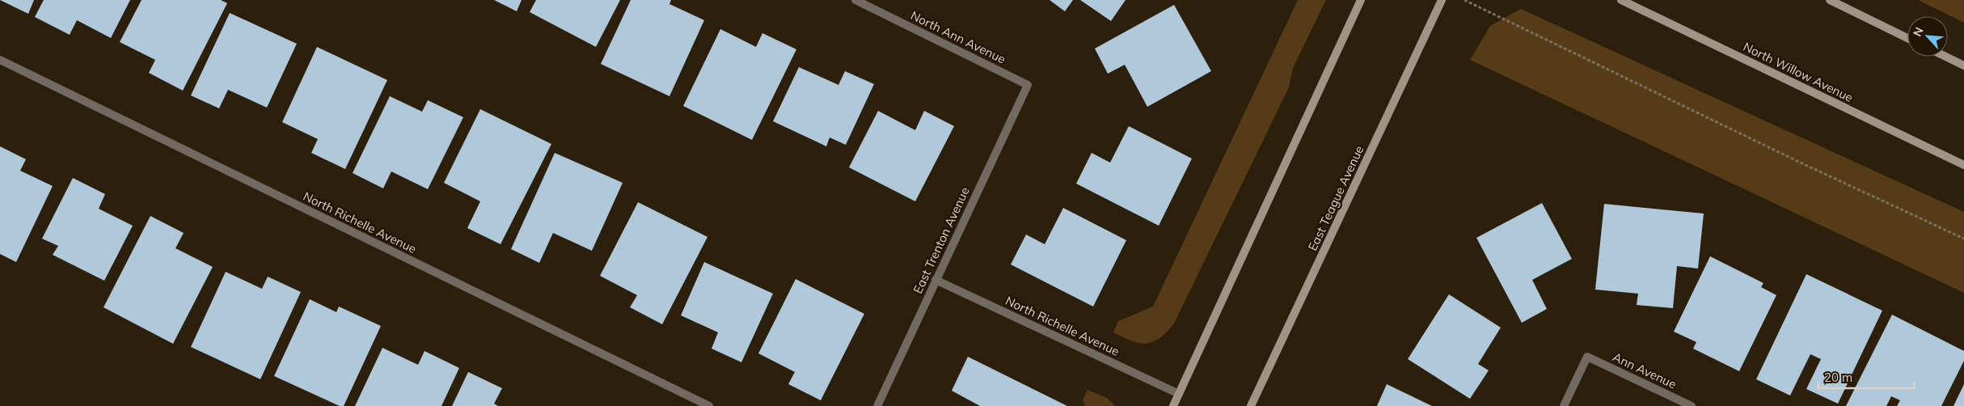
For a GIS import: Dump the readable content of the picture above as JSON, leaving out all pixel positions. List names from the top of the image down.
{
  "streets": {
    "street": [
      "North Ann Avenue",
      "North Willow Avenue",
      "East Teague Avenue",
      "North Richelle Avenue",
      "East Trenton Avenue",
      "Ann Avenue"
    ]
  },
  "crossings": [
    ["North Ann Avenue", "East Trenton Avenue"],
    ["North Richelle Avenue", "East Trenton Avenue"]
  ],
  "scale_bar": "20 m",
  "north": "top left"
}
